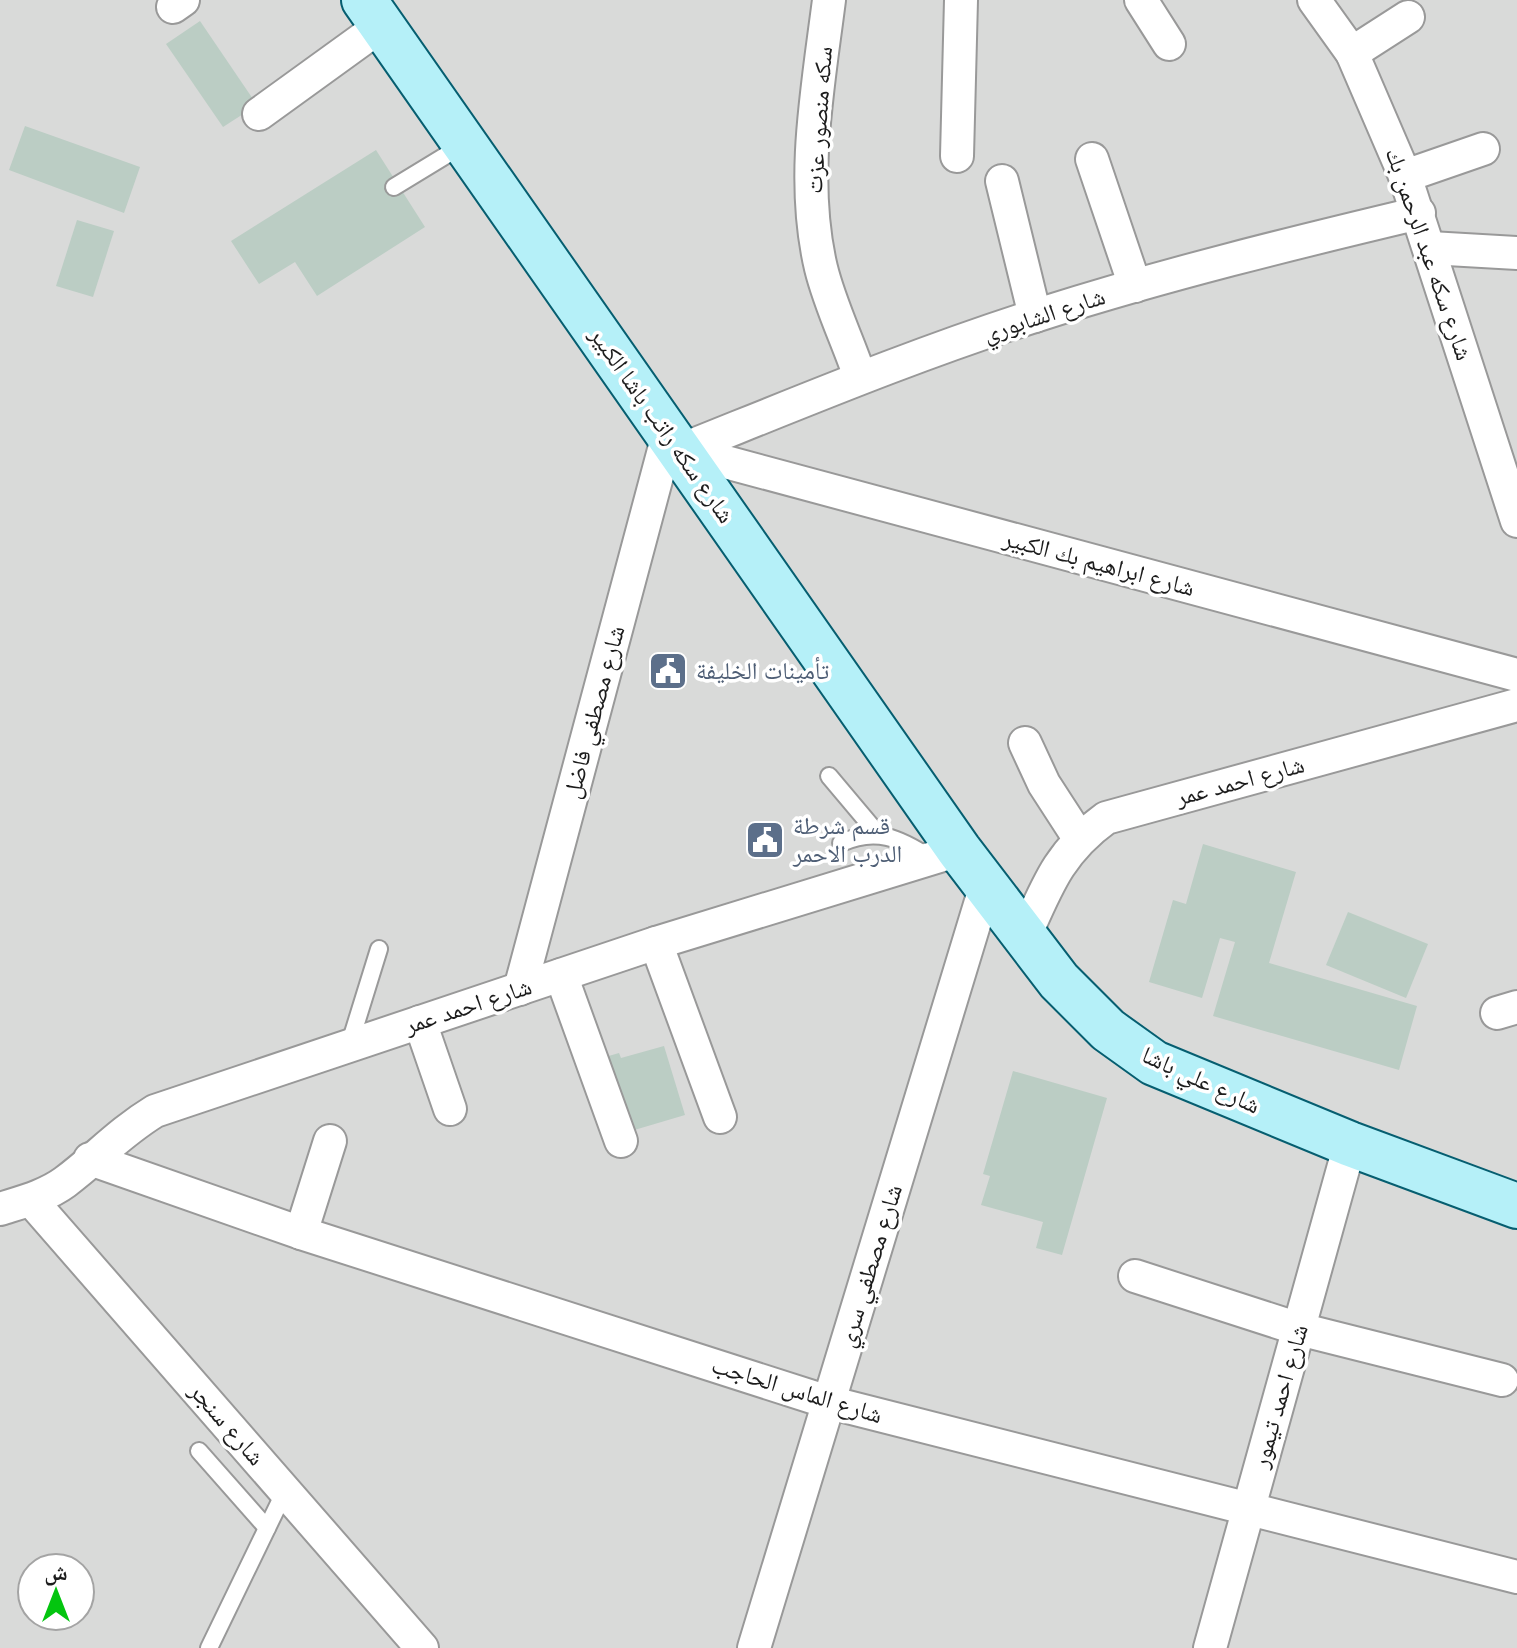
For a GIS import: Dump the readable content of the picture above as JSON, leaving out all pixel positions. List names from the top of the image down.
{
  "streets": {
    "main road": ["شارع سكه راتب باشا الكبير", "شارع علي باشا"],
    "street": [
      "سكه منصور عزت",
      "شارع سكه عبد الرحمن بك",
      "شارع الشابوري",
      "شارع ابراهيم بك الكبير",
      "شارع مصطفي فاضل",
      "شارع احمد عمر",
      "شارع مصطفي سري",
      "شارع الماس الحاجب",
      "شارع احمد تيمور",
      "شارع سنجر"
    ]
  },
  "crossings": [
    ["سكه منصور عزت", "شارع الشابوري"],
    ["شارع سكه عبد الرحمن بك", "شارع الشابوري"],
    ["شارع الشابوري", "شارع سكه راتب باشا الكبير"],
    ["شارع الشابوري", "شارع ابراهيم بك الكبير"],
    ["شارع الشابوري", "شارع مصطفي فاضل"],
    ["شارع سكه راتب باشا الكبير", "شارع ابراهيم بك الكبير"],
    ["شارع سكه راتب باشا الكبير", "شارع مصطفي فاضل"],
    ["شارع سكه راتب باشا الكبير", "شارع احمد عمر"],
    ["شارع سكه راتب باشا الكبير", "شارع علي باشا"],
    ["شارع ابراهيم بك الكبير", "شارع مصطفي فاضل"],
    ["شارع مصطفي فاضل", "شارع احمد عمر"],
    ["شارع احمد عمر", "شارع علي باشا"],
    ["شارع احمد عمر", "شارع الماس الحاجب"],
    ["شارع احمد عمر", "شارع سنجر"],
    ["شارع علي باشا", "شارع مصطفي سري"],
    ["شارع علي باشا", "شارع احمد تيمور"],
    ["شارع مصطفي سري", "شارع الماس الحاجب"],
    ["شارع الماس الحاجب", "شارع احمد تيمور"]
  ],
  "places": {
    "public building": ["تأمينات الخليفة", "قسم شرطة الدرب الاحمر"]
  },
  "north": "top"
}
